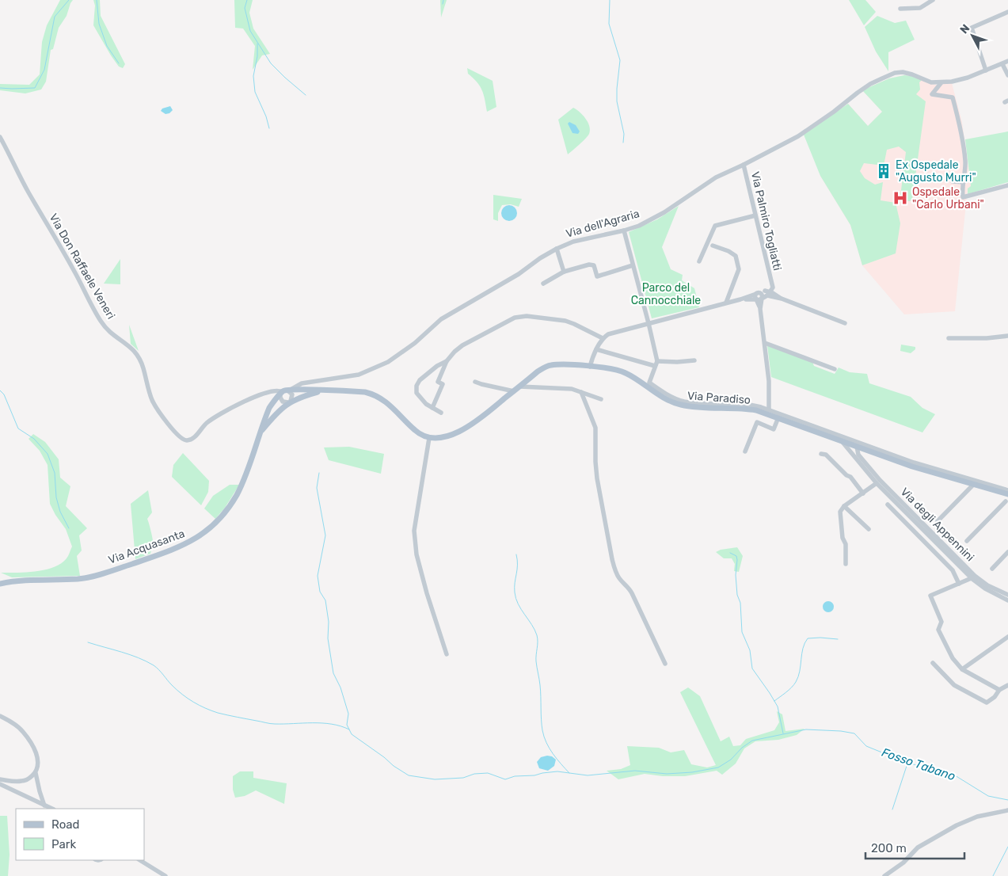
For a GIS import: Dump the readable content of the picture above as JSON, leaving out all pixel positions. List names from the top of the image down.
{
  "streets": {
    "main road": ["Via Paradiso", "Via Acquasanta"],
    "street": [
      "Via Palmiro Togliatti",
      "Via dell'Agraria",
      "Via Don Raffaele Veneri",
      "Via degli Appennini"
    ]
  },
  "crossings": [
    ["Via Palmiro Togliatti", "Via dell'Agraria"],
    ["Via dell'Agraria", "Via Don Raffaele Veneri"],
    ["Via dell'Agraria", "Via Acquasanta"],
    ["Via Don Raffaele Veneri", "Via Acquasanta"],
    ["Via Paradiso", "Via degli Appennini"]
  ],
  "water": ["Fosso Tabano"],
  "parks": ["Parco del Cannocchiale"],
  "places": {
    "building": ["Ex Ospedale \"Augusto Murri\""],
    "hospital": ["Ospedale \"Carlo Urbani\""]
  },
  "legend": ["Road", "Park"],
  "scale_bar": "200 m",
  "north": "top left"
}
